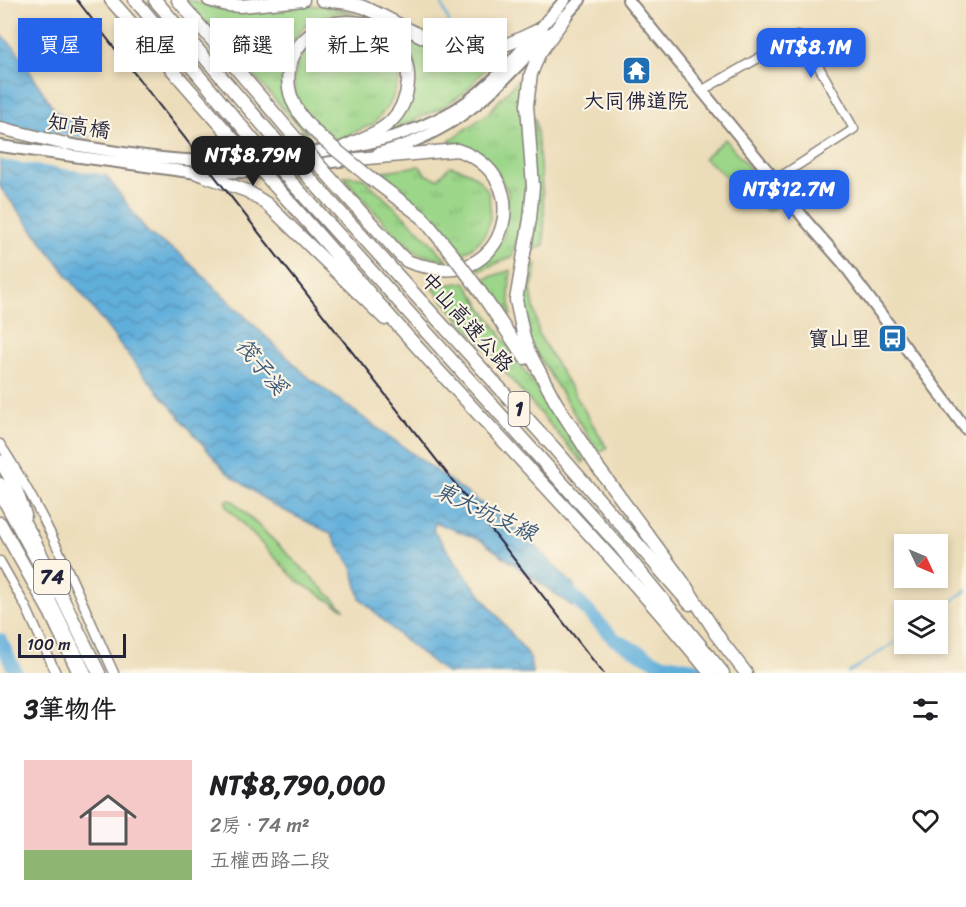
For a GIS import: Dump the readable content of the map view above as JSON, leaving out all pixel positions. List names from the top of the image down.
{
  "streets": {
    "highway": ["中山高速公路", "1", "74"],
    "main road": ["知高橋"]
  },
  "water": ["筏子溪", "東大坑支線"],
  "places": {
    "temple": ["大同佛道院"],
    "bus stop": ["寶山里"]
  },
  "scale_bar": "100 m",
  "north": "bottom right",
  "page": {
    "chip": [
      "買屋",
      "租屋",
      "篩選",
      "新上架",
      "公寓"
    ],
    "price": ["NT$8.1M", "NT$8.79M", "NT$12.7M"],
    "scale": "100 m",
    "heading": "3筆物件",
    "list": [
      {
        "name": "NT$8,790,000",
        "note": "2房 · 74 m² · 五權西路二段"
      }
    ]
  }
}
